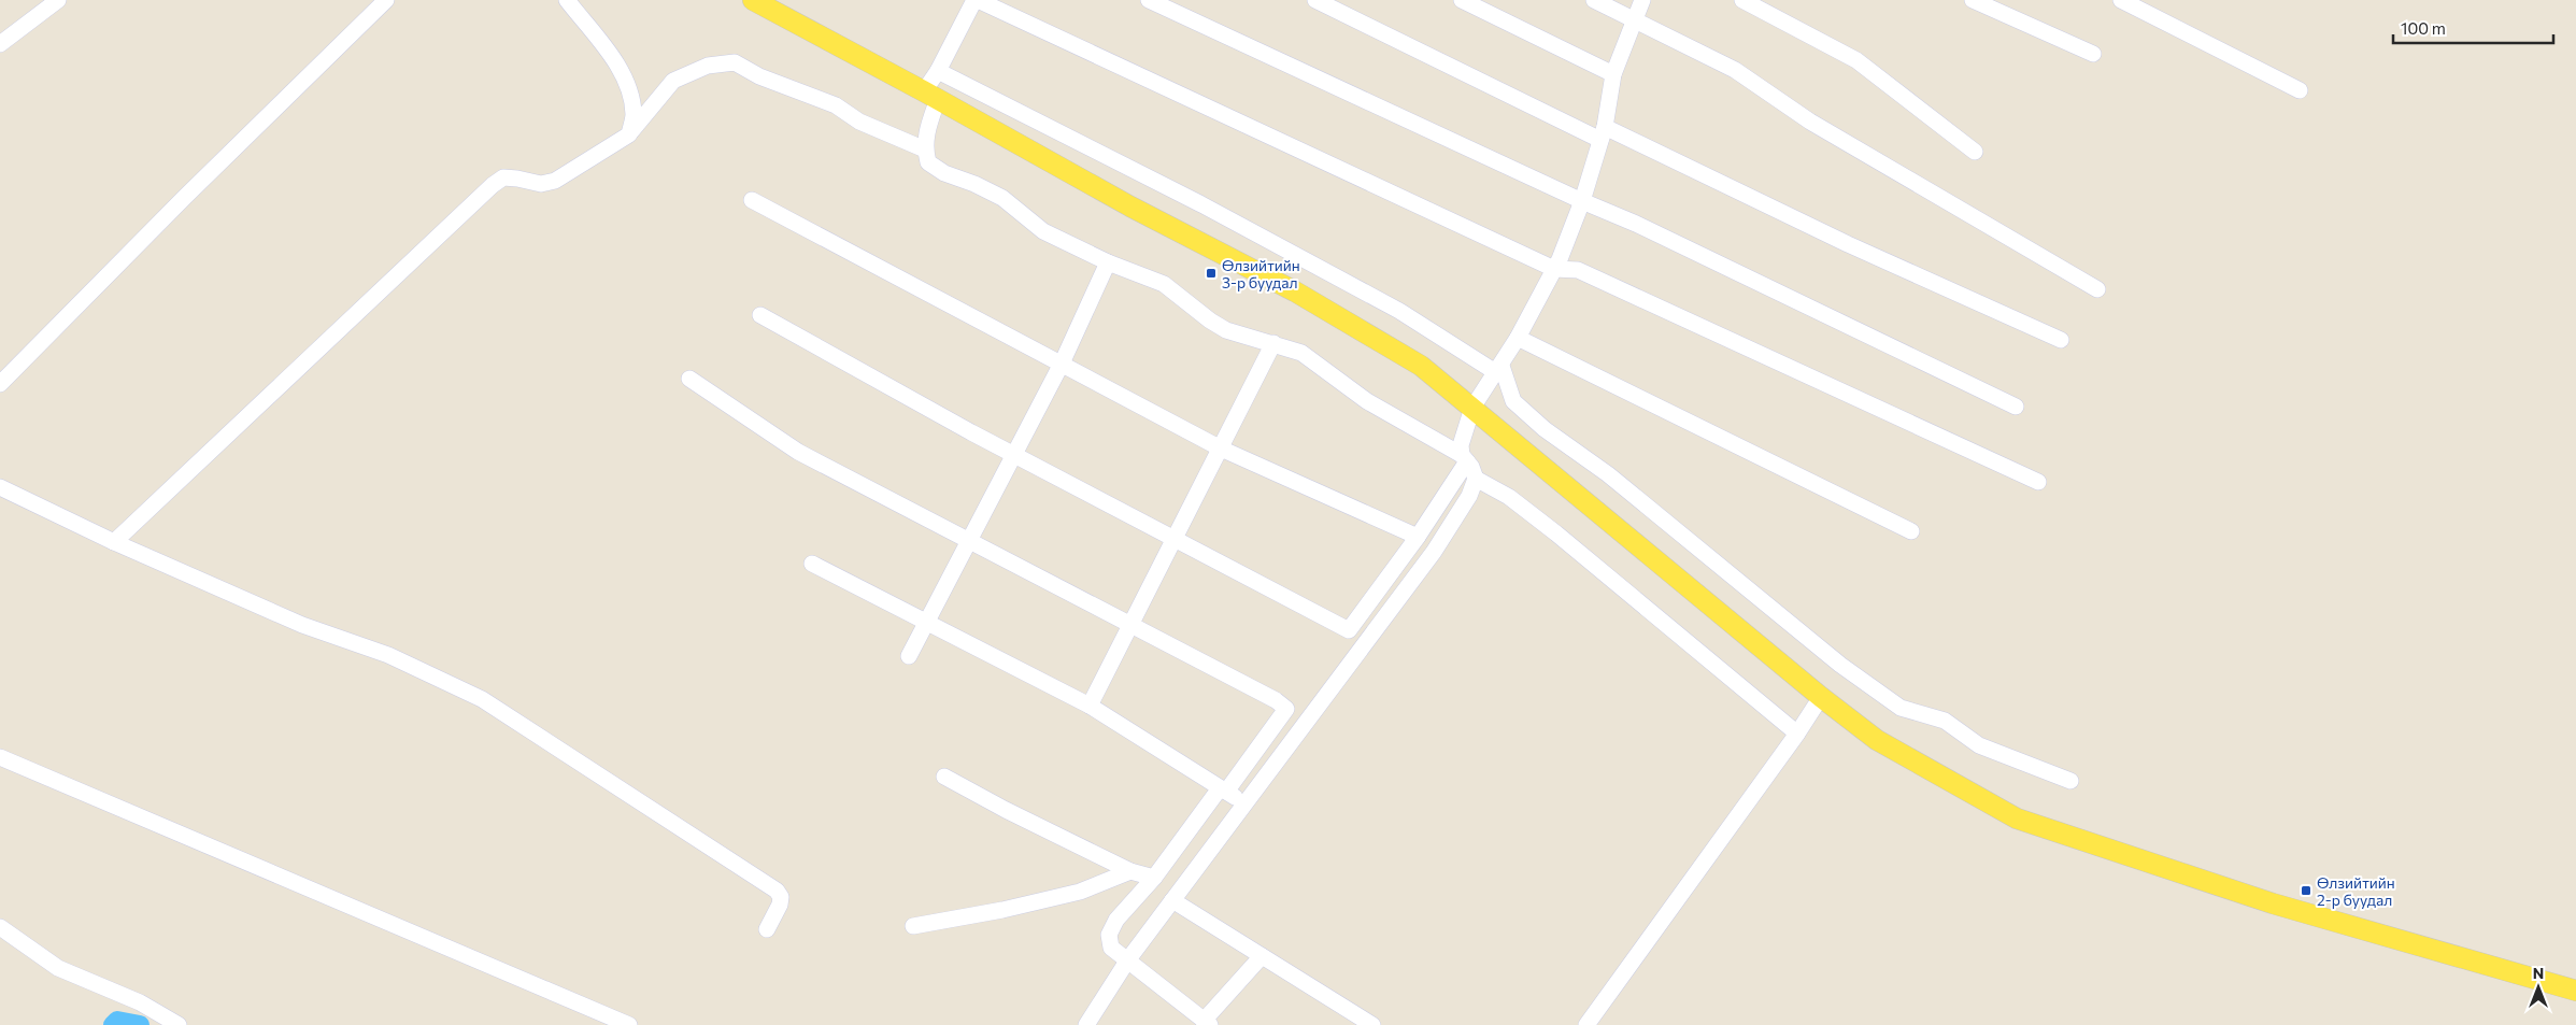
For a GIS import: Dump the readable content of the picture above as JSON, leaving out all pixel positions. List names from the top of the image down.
{
  "places": {
    "transit": ["Өлзийтийн 3-р буудал", "Өлзийтийн 2-р буудал"]
  },
  "scale_bar": "100 m",
  "north": "top"
}
